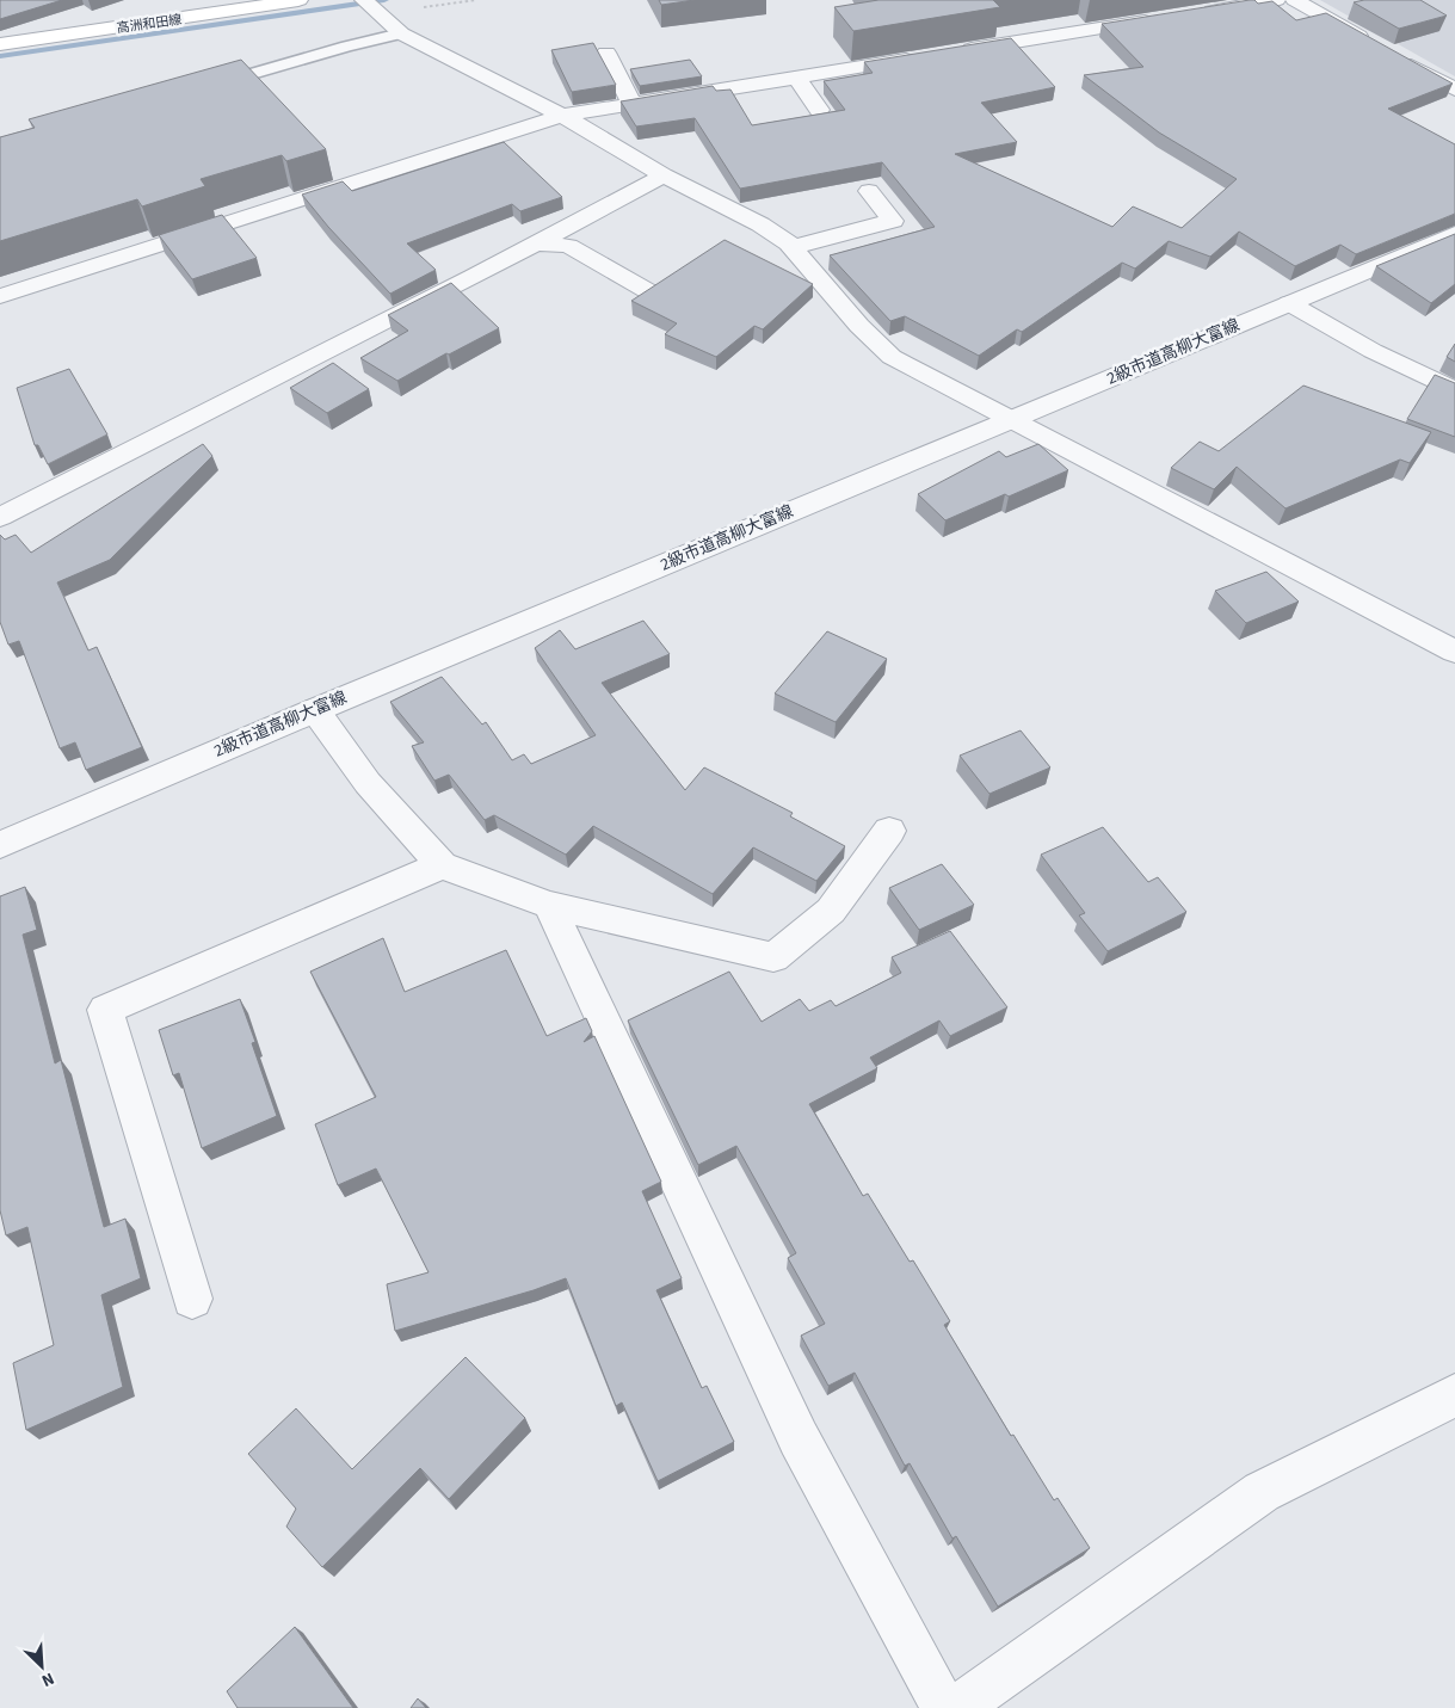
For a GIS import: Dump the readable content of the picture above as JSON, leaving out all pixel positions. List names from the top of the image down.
{
  "streets": {
    "main road": ["高洲和田線"],
    "street": ["2級市道高柳大富線"]
  },
  "north": "bottom right"
}
